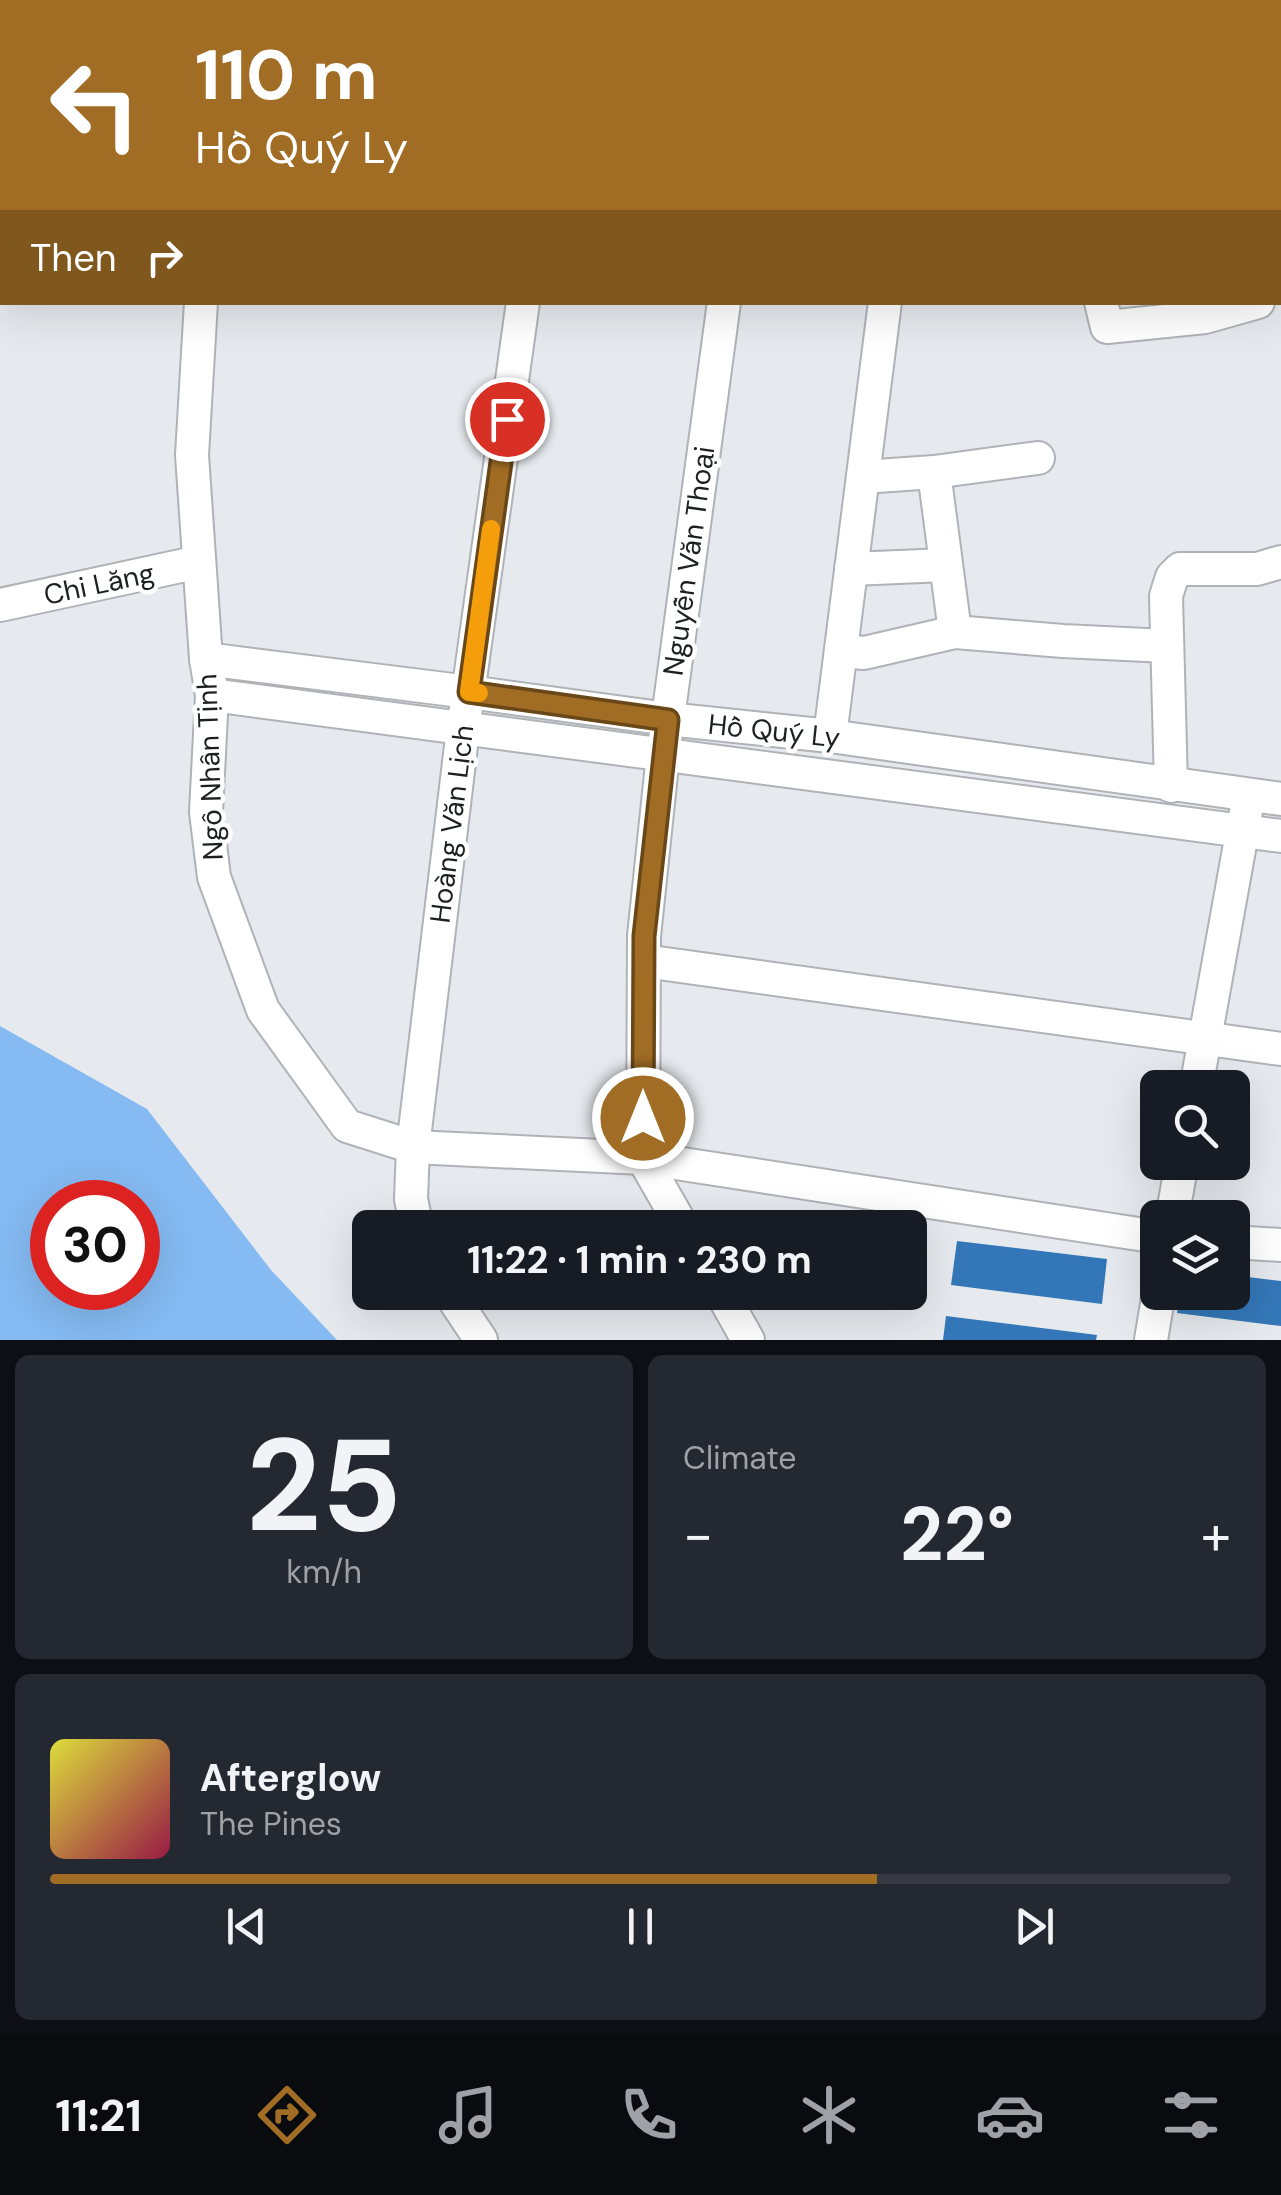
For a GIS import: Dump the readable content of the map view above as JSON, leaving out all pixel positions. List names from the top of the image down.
{
  "streets": {
    "street": [
      "Nguyễn Văn Thoại",
      "Chi Lăng",
      "Hồ Quý Ly",
      "Ngô Nhân Tịnh",
      "Hoàng Văn Lịch"
    ]
  },
  "crossings": [
    ["Nguyễn Văn Thoại", "Hồ Quý Ly"],
    ["Nguyễn Văn Thoại", "Ngô Nhân Tịnh"],
    ["Chi Lăng", "Ngô Nhân Tịnh"],
    ["Hồ Quý Ly", "Ngô Nhân Tịnh"],
    ["Hồ Quý Ly", "Hoàng Văn Lịch"],
    ["Ngô Nhân Tịnh", "Hoàng Văn Lịch"]
  ],
  "page": {
    "turn": ["110 m", "Hồ Quý Ly"],
    "then": "Then",
    "limit": "30",
    "trip": "11:22 · 1 min · 230 m",
    "tile": [
      ["25", "km/h"],
      "Climate"
    ],
    "heat": ["−", "22°", "+"],
    "song": ["Afterglow", "The Pines"],
    "tabs": "11:21"
  }
}
